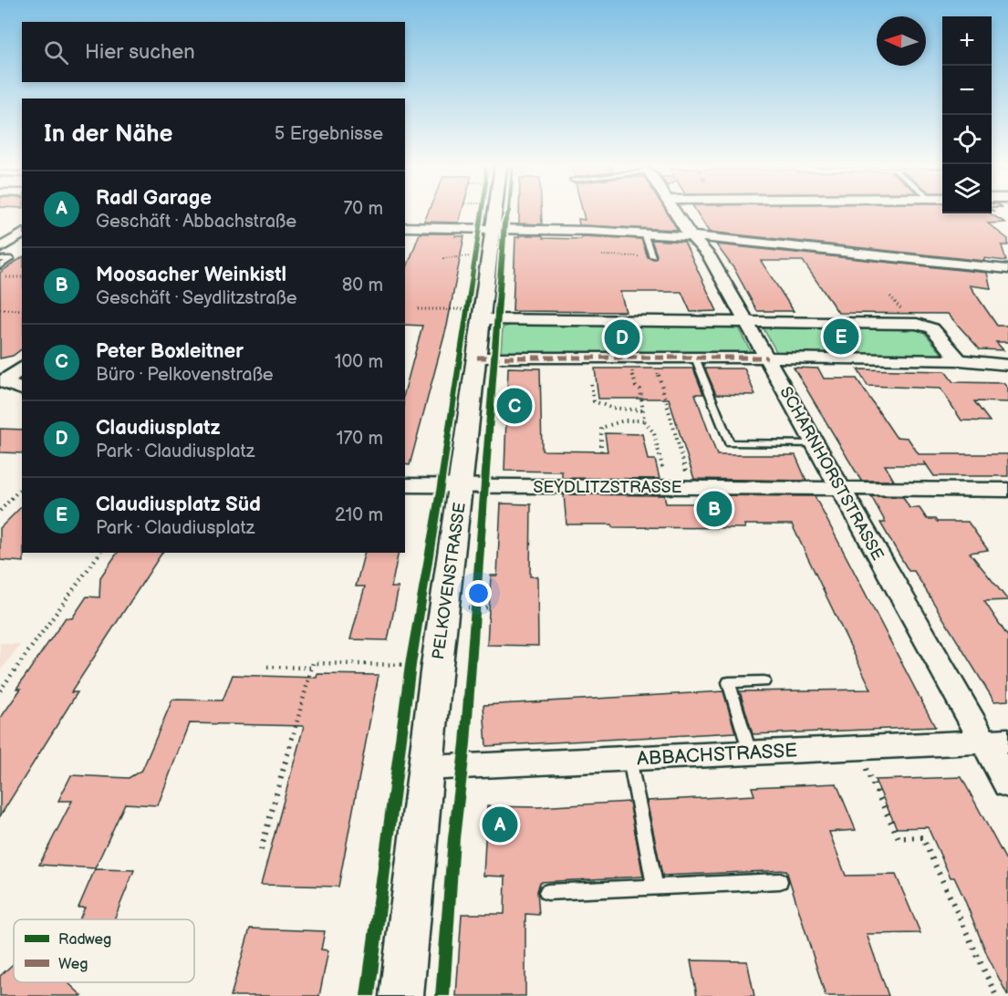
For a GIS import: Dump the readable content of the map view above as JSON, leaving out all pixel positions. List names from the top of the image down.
{
  "streets": {
    "street": [
      "SCHARNHORSTSTRASSE",
      "SEYDLITZSTRASSE",
      "PELKOVENSTRASSE",
      "ABBACHSTRASSE"
    ]
  },
  "crossings": [
    ["SCHARNHORSTSTRASSE", "SEYDLITZSTRASSE"],
    ["SCHARNHORSTSTRASSE", "ABBACHSTRASSE"],
    ["SEYDLITZSTRASSE", "PELKOVENSTRASSE"],
    ["PELKOVENSTRASSE", "ABBACHSTRASSE"]
  ],
  "legend": ["Radweg", "Weg"],
  "north": "left",
  "page": {
    "map_buttons": ["+", "−"],
    "search": "Hier suchen",
    "heading": ["In der Nähe", "5 Ergebnisse"],
    "list": [
      {
        "mark": "A",
        "name": "Radl Garage",
        "note": "Geschäft · Abbachstraße",
        "value": "70 m"
      },
      {
        "mark": "B",
        "name": "Moosacher Weinkistl",
        "note": "Geschäft · Seydlitzstraße",
        "value": "80 m"
      },
      {
        "mark": "C",
        "name": "Peter Boxleitner",
        "note": "Büro · Pelkovenstraße",
        "value": "100 m"
      },
      {
        "mark": "D",
        "name": "Claudiusplatz",
        "note": "Park · Claudiusplatz",
        "value": "170 m"
      },
      {
        "mark": "E",
        "name": "Claudiusplatz Süd",
        "note": "Park · Claudiusplatz",
        "value": "210 m"
      }
    ],
    "pins": [
      "E",
      "D",
      "C",
      "B",
      "A"
    ]
  }
}
